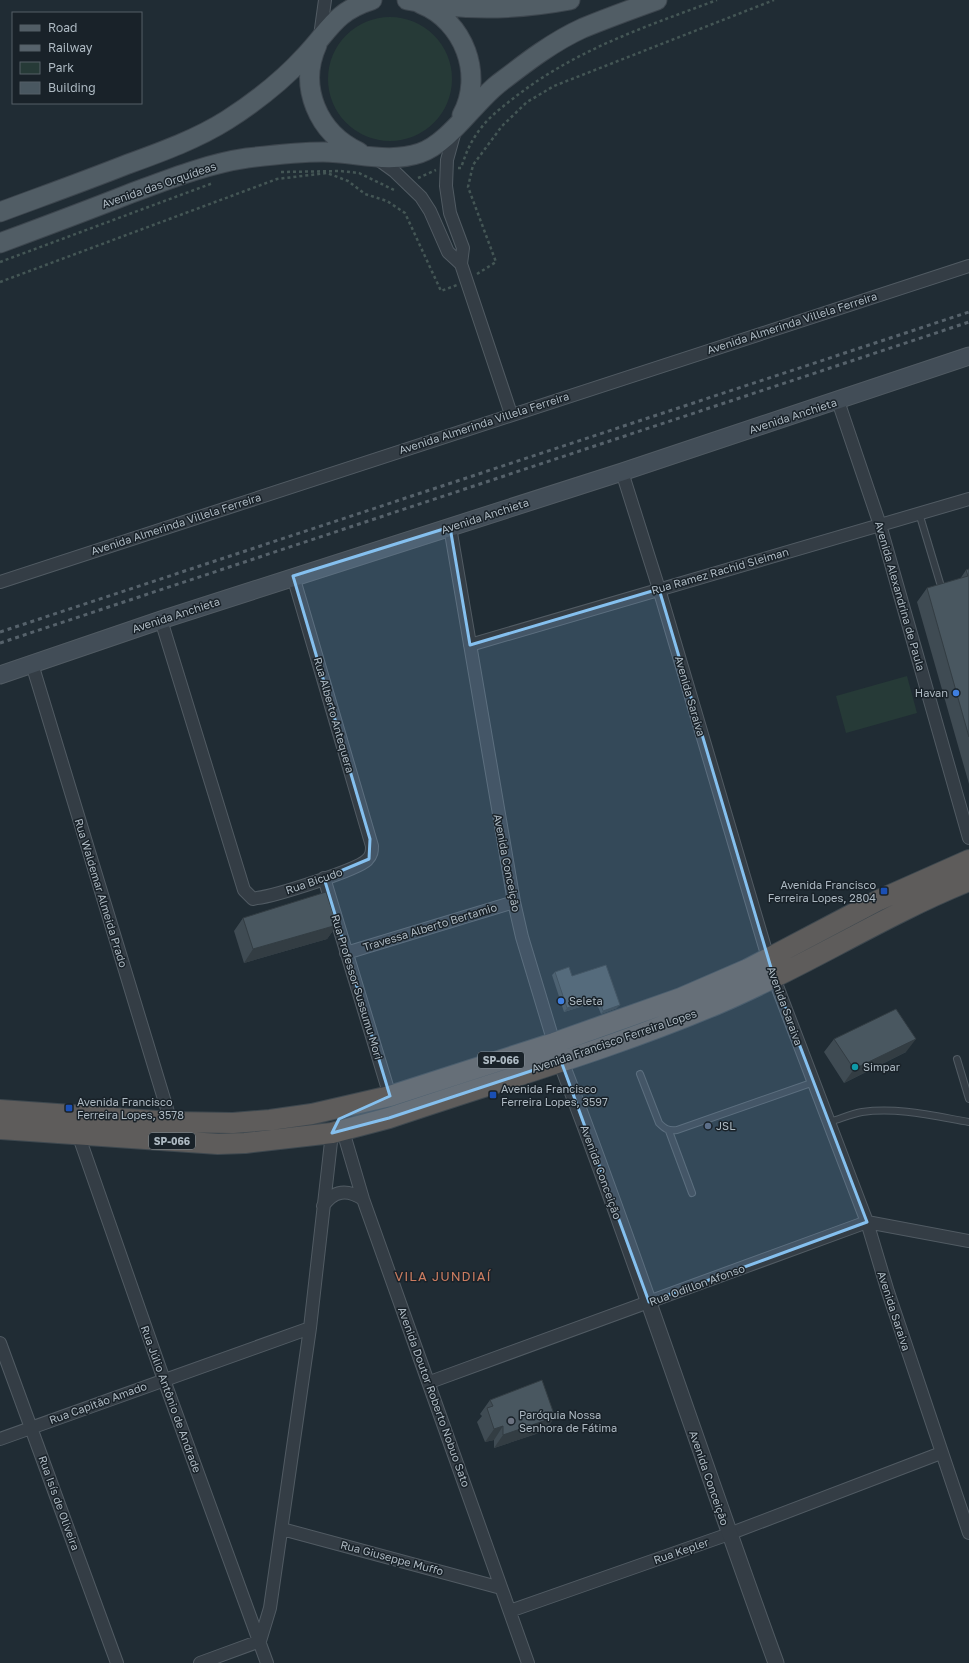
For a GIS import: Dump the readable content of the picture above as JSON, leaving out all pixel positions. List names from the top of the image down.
{
  "streets": {
    "highway": ["Avenida Francisco Ferreira Lopes", "SP-066"],
    "main road": ["Avenida das Orquídeas", "Avenida Anchieta"],
    "street": [
      "Avenida Almerinda Villela Ferreira",
      "Rua Ramez Rachid Sleiman",
      "Avenida Alexandrina de Paula",
      "Avenida Saraiva",
      "Rua Alberto Antequera",
      "Avenida Conceição",
      "Rua Bicudo",
      "Rua Waldemar Almeida Prado",
      "Travessa Alberto Bertamio",
      "Rua Professor Sussumu Mori",
      "Rua Odillon Afonso",
      "Avenida Doutor Roberto Nobuo Sato",
      "Rua Júlio Antônio de Andrade",
      "Rua Capitão Amado",
      "Rua Isís de Oliveira",
      "Rua Kepler",
      "Rua Giuseppe Muffo"
    ]
  },
  "crossings": [
    ["Avenida Anchieta", "Avenida Alexandrina de Paula"],
    ["Avenida Anchieta", "Avenida Saraiva"],
    ["Avenida Anchieta", "Rua Alberto Antequera"],
    ["Avenida Anchieta", "Avenida Conceição"],
    ["Avenida Anchieta", "Rua Bicudo"],
    ["Avenida Anchieta", "Rua Waldemar Almeida Prado"],
    ["Rua Ramez Rachid Sleiman", "Avenida Alexandrina de Paula"],
    ["Rua Ramez Rachid Sleiman", "Avenida Saraiva"],
    ["Rua Ramez Rachid Sleiman", "Avenida Conceição"],
    ["Avenida Saraiva", "Avenida Francisco Ferreira Lopes"],
    ["Avenida Saraiva", "Rua Odillon Afonso"],
    ["Avenida Saraiva", "Rua Kepler"],
    ["Rua Alberto Antequera", "Rua Bicudo"],
    ["Avenida Conceição", "Travessa Alberto Bertamio"],
    ["Avenida Conceição", "Avenida Francisco Ferreira Lopes"],
    ["Avenida Conceição", "Rua Odillon Afonso"],
    ["Avenida Conceição", "Rua Kepler"],
    ["Rua Bicudo", "Rua Professor Sussumu Mori"],
    ["Rua Waldemar Almeida Prado", "Avenida Francisco Ferreira Lopes"],
    ["Travessa Alberto Bertamio", "Rua Professor Sussumu Mori"],
    ["Rua Professor Sussumu Mori", "Avenida Francisco Ferreira Lopes"],
    ["Avenida Francisco Ferreira Lopes", "Avenida Doutor Roberto Nobuo Sato"],
    ["Avenida Francisco Ferreira Lopes", "Rua Júlio Antônio de Andrade"],
    ["Rua Odillon Afonso", "Avenida Doutor Roberto Nobuo Sato"],
    ["Avenida Doutor Roberto Nobuo Sato", "Rua Kepler"],
    ["Avenida Doutor Roberto Nobuo Sato", "Rua Giuseppe Muffo"],
    ["Rua Júlio Antônio de Andrade", "Rua Capitão Amado"],
    ["Rua Capitão Amado", "Rua Isís de Oliveira"]
  ],
  "districts": ["VILA JUNDIAÍ"],
  "places": {
    "other": [
      "Havan",
      "Seleta",
      "Simpar",
      "JSL",
      "Paróquia Nossa Senhora de Fátima"
    ],
    "transit": ["Avenida Francisco Ferreira Lopes, 2804", "Avenida Francisco Ferreira Lopes, 3597", "Avenida Francisco Ferreira Lopes, 3578"]
  },
  "legend": [
    "Road",
    "Railway",
    "Park",
    "Building"
  ]
}
